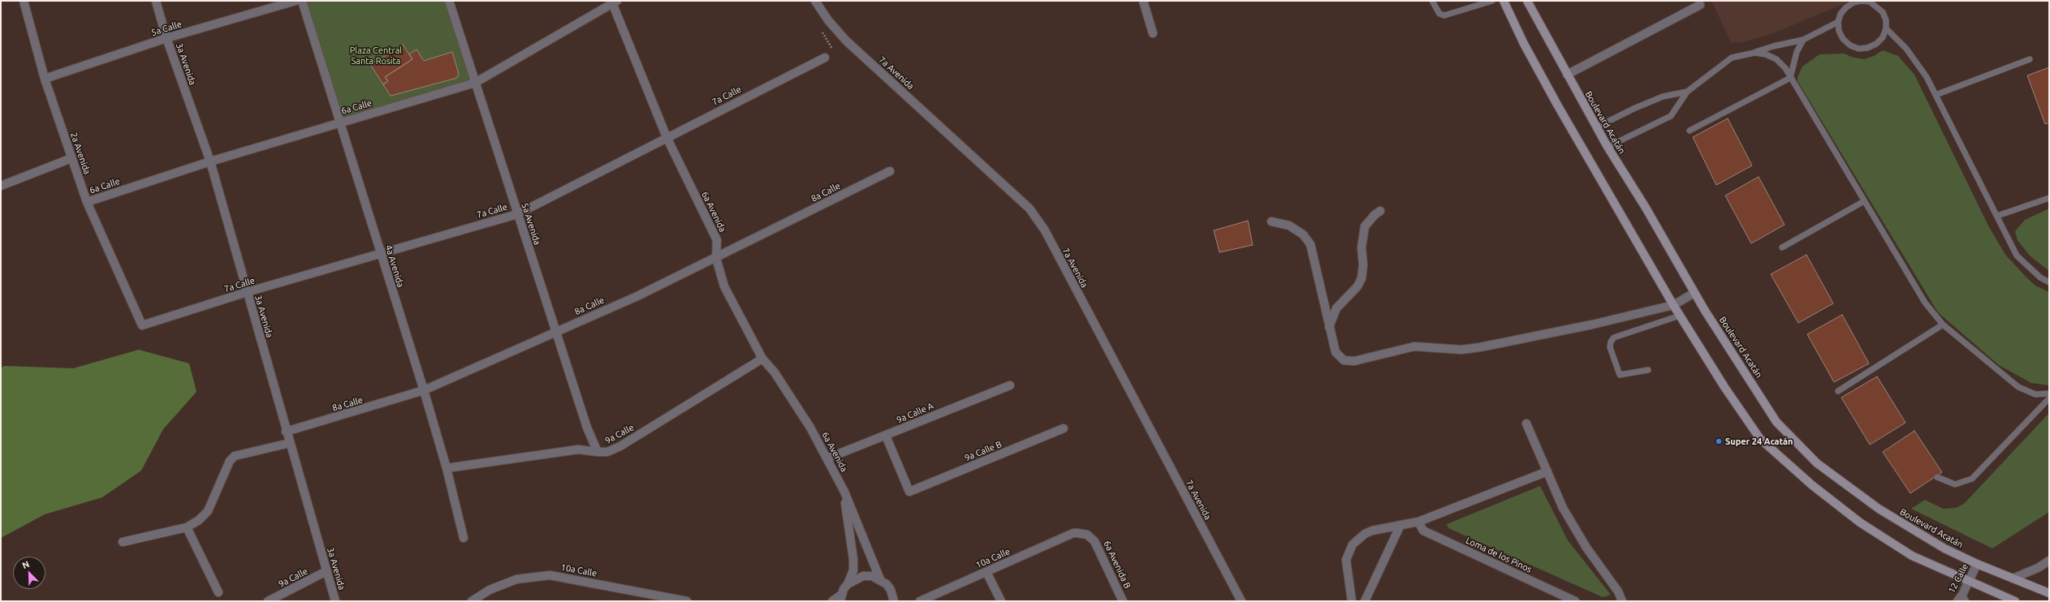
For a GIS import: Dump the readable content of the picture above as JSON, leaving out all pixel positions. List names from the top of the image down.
{
  "streets": {
    "main road": ["Boulevard Acatán"],
    "street": [
      "5a Calle",
      "3a Avenida",
      "7a Avenida",
      "7a Calle",
      "6a Calle",
      "2a Avenida",
      "8a Calle",
      "6a Avenida",
      "5a Avenida",
      "4a Avenida",
      "9a Calle A",
      "9a Calle",
      "9a Calle B",
      "Loma de los Pinos",
      "10a Calle",
      "6a Avenida B",
      "12 Calle"
    ]
  },
  "crossings": [
    ["5a Calle", "3a Avenida"],
    ["5a Calle", "2a Avenida"],
    ["3a Avenida", "7a Calle"],
    ["3a Avenida", "6a Calle"],
    ["3a Avenida", "8a Calle"],
    ["3a Avenida", "9a Calle"],
    ["7a Calle", "2a Avenida"],
    ["7a Calle", "6a Avenida"],
    ["7a Calle", "5a Avenida"],
    ["7a Calle", "4a Avenida"],
    ["6a Calle", "2a Avenida"],
    ["6a Calle", "6a Avenida"],
    ["6a Calle", "5a Avenida"],
    ["6a Calle", "4a Avenida"],
    ["Boulevard Acatán", "12 Calle"],
    ["8a Calle", "6a Avenida"],
    ["8a Calle", "5a Avenida"],
    ["8a Calle", "4a Avenida"],
    ["6a Avenida", "9a Calle A"],
    ["6a Avenida", "9a Calle"],
    ["5a Avenida", "9a Calle"],
    ["4a Avenida", "9a Calle"],
    ["9a Calle A", "9a Calle B"],
    ["10a Calle", "6a Avenida B"]
  ],
  "parks": ["Plaza Central Santa Rosita"],
  "places": ["Super 24 Acatán"],
  "north": "top left"
}
